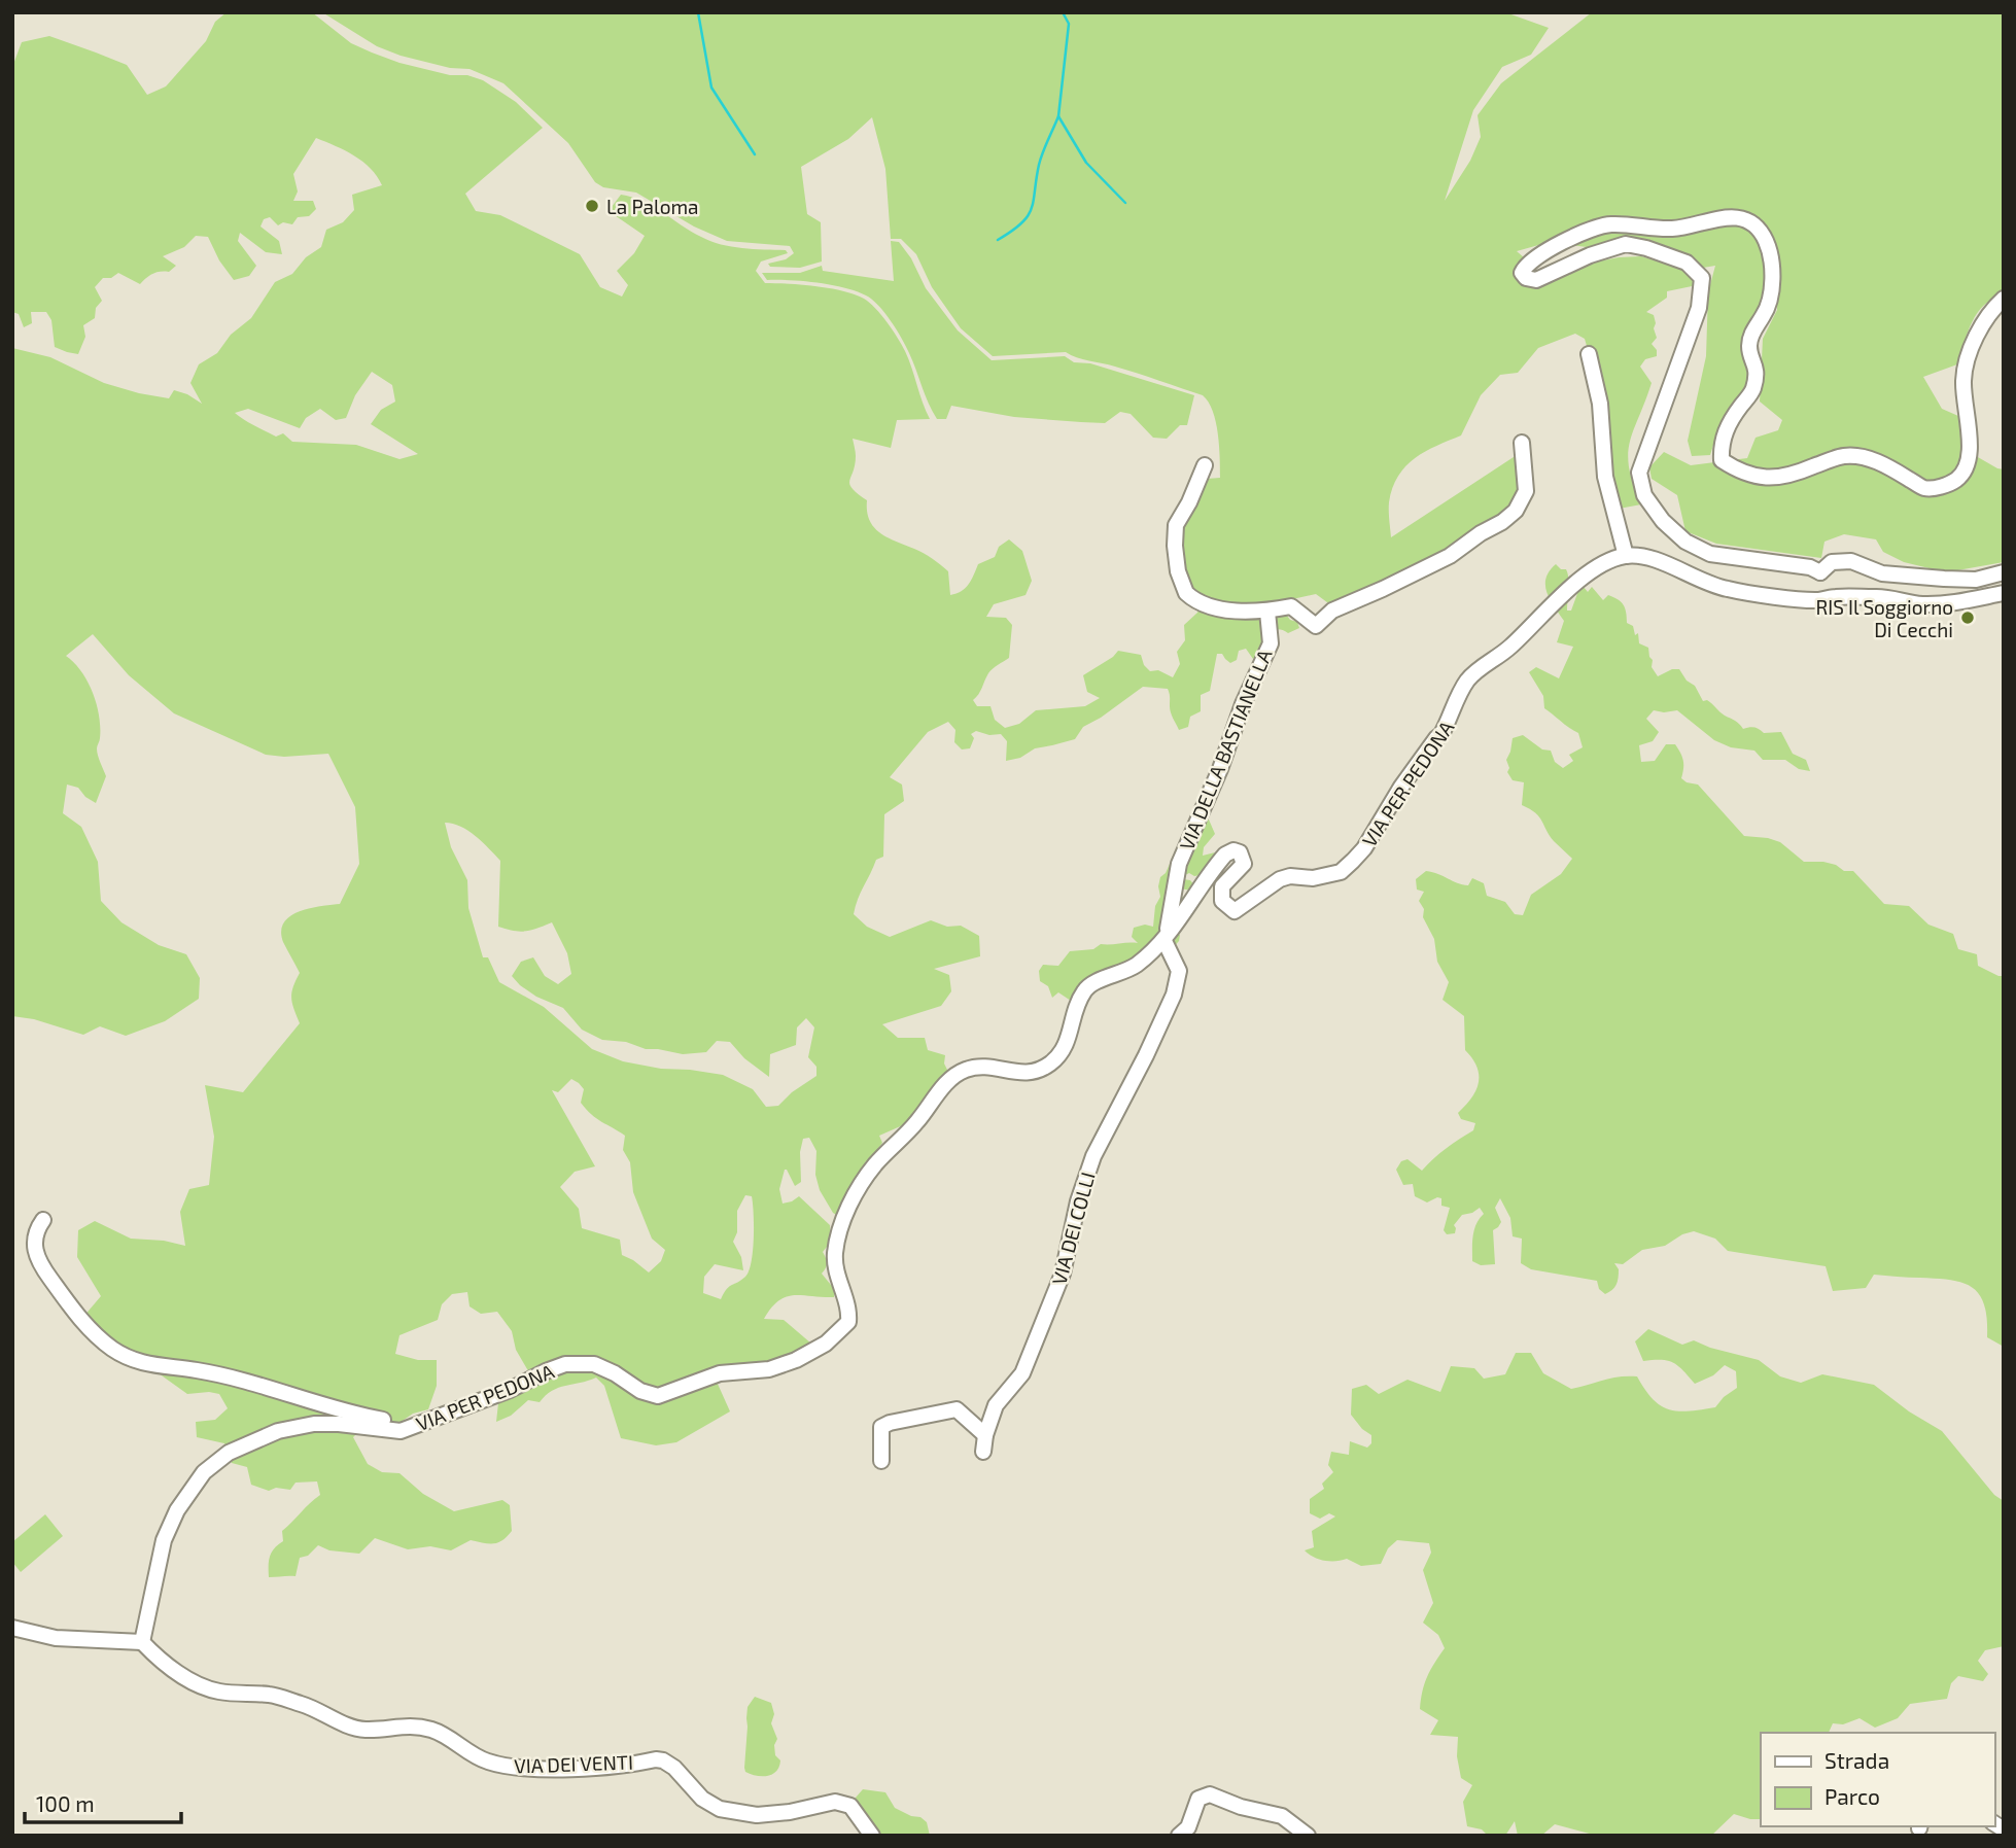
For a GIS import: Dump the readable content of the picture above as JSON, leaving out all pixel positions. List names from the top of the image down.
{
  "streets": {
    "street": [
      "VIA DELLA BASTIANELLA",
      "VIA PER PEDONA",
      "VIA DEI COLLI",
      "VIA DEI VENTI"
    ]
  },
  "crossings": [
    ["VIA DELLA BASTIANELLA", "VIA PER PEDONA"],
    ["VIA DELLA BASTIANELLA", "VIA DEI COLLI"],
    ["VIA PER PEDONA", "VIA DEI COLLI"],
    ["VIA PER PEDONA", "VIA DEI VENTI"]
  ],
  "places": ["La Paloma", "RIS Il Soggiorno Di Cecchi"],
  "legend": ["Strada", "Parco"],
  "scale_bar": "100 m"
}
